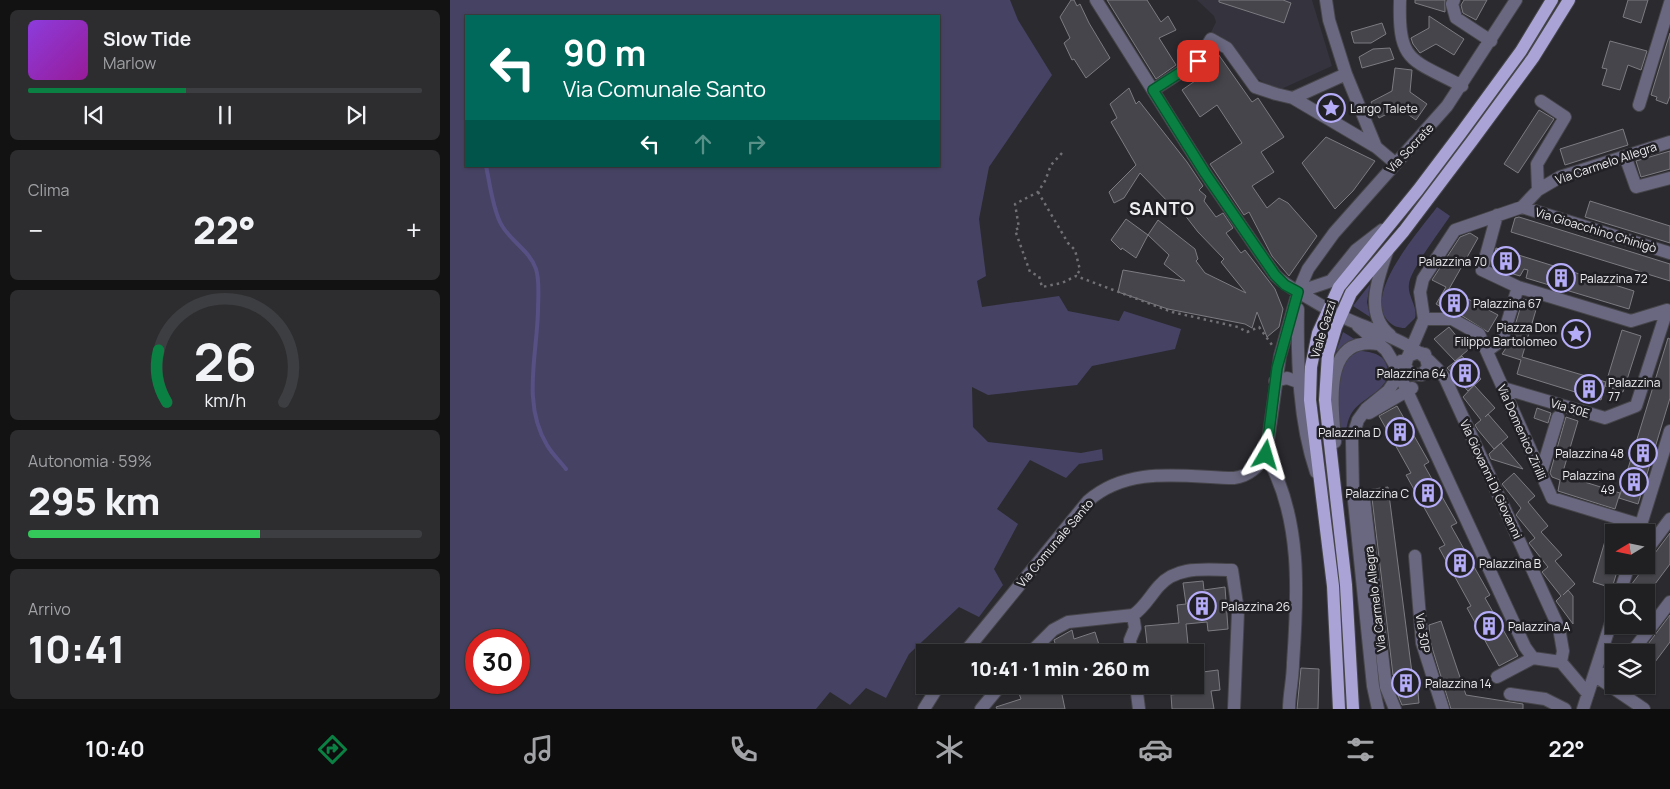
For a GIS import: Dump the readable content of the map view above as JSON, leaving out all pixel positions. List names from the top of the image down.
{
  "streets": {
    "main road": ["Viale Gazzi"],
    "street": [
      "Via Socrate",
      "Via Carmelo Allegra",
      "Via Gioacchino Chinigò",
      "Via 30E",
      "Via Domenico Zirilli",
      "Via Giovanni Di Giovanni",
      "Via Comunale Santo",
      "Via 30P"
    ]
  },
  "crossings": [
    ["Via Carmelo Allegra", "Via Gioacchino Chinigò"],
    ["Via Carmelo Allegra", "Via Domenico Zirilli"],
    ["Via 30E", "Via Domenico Zirilli"]
  ],
  "districts": ["SANTO"],
  "places": {
    "place": ["Largo Talete", "Piazza Don Filippo Bartolomeo"],
    "building": [
      "Palazzina 70",
      "Palazzina 72",
      "Palazzina 67",
      "Palazzina 64",
      "Palazzina 77",
      "Palazzina D",
      "Palazzina 48",
      "Palazzina 49",
      "Palazzina C",
      "Palazzina B",
      "Palazzina 26",
      "Palazzina A",
      "Palazzina 14"
    ]
  },
  "north": "left",
  "page": {
    "turn": ["90 m", "Via Comunale Santo"],
    "song": ["Slow Tide", "Marlow"],
    "tile": [
      "Clima",
      ["Autonomia · 59%", "295 km"],
      ["Arrivo", "10:41"]
    ],
    "heat": ["−", "22°", "+"],
    "limit": "30",
    "trip": "10:41 · 1 min · 260 m",
    "tabs": ["10:40", "22°"],
    "gauge": ["26", "km/h"]
  }
}
